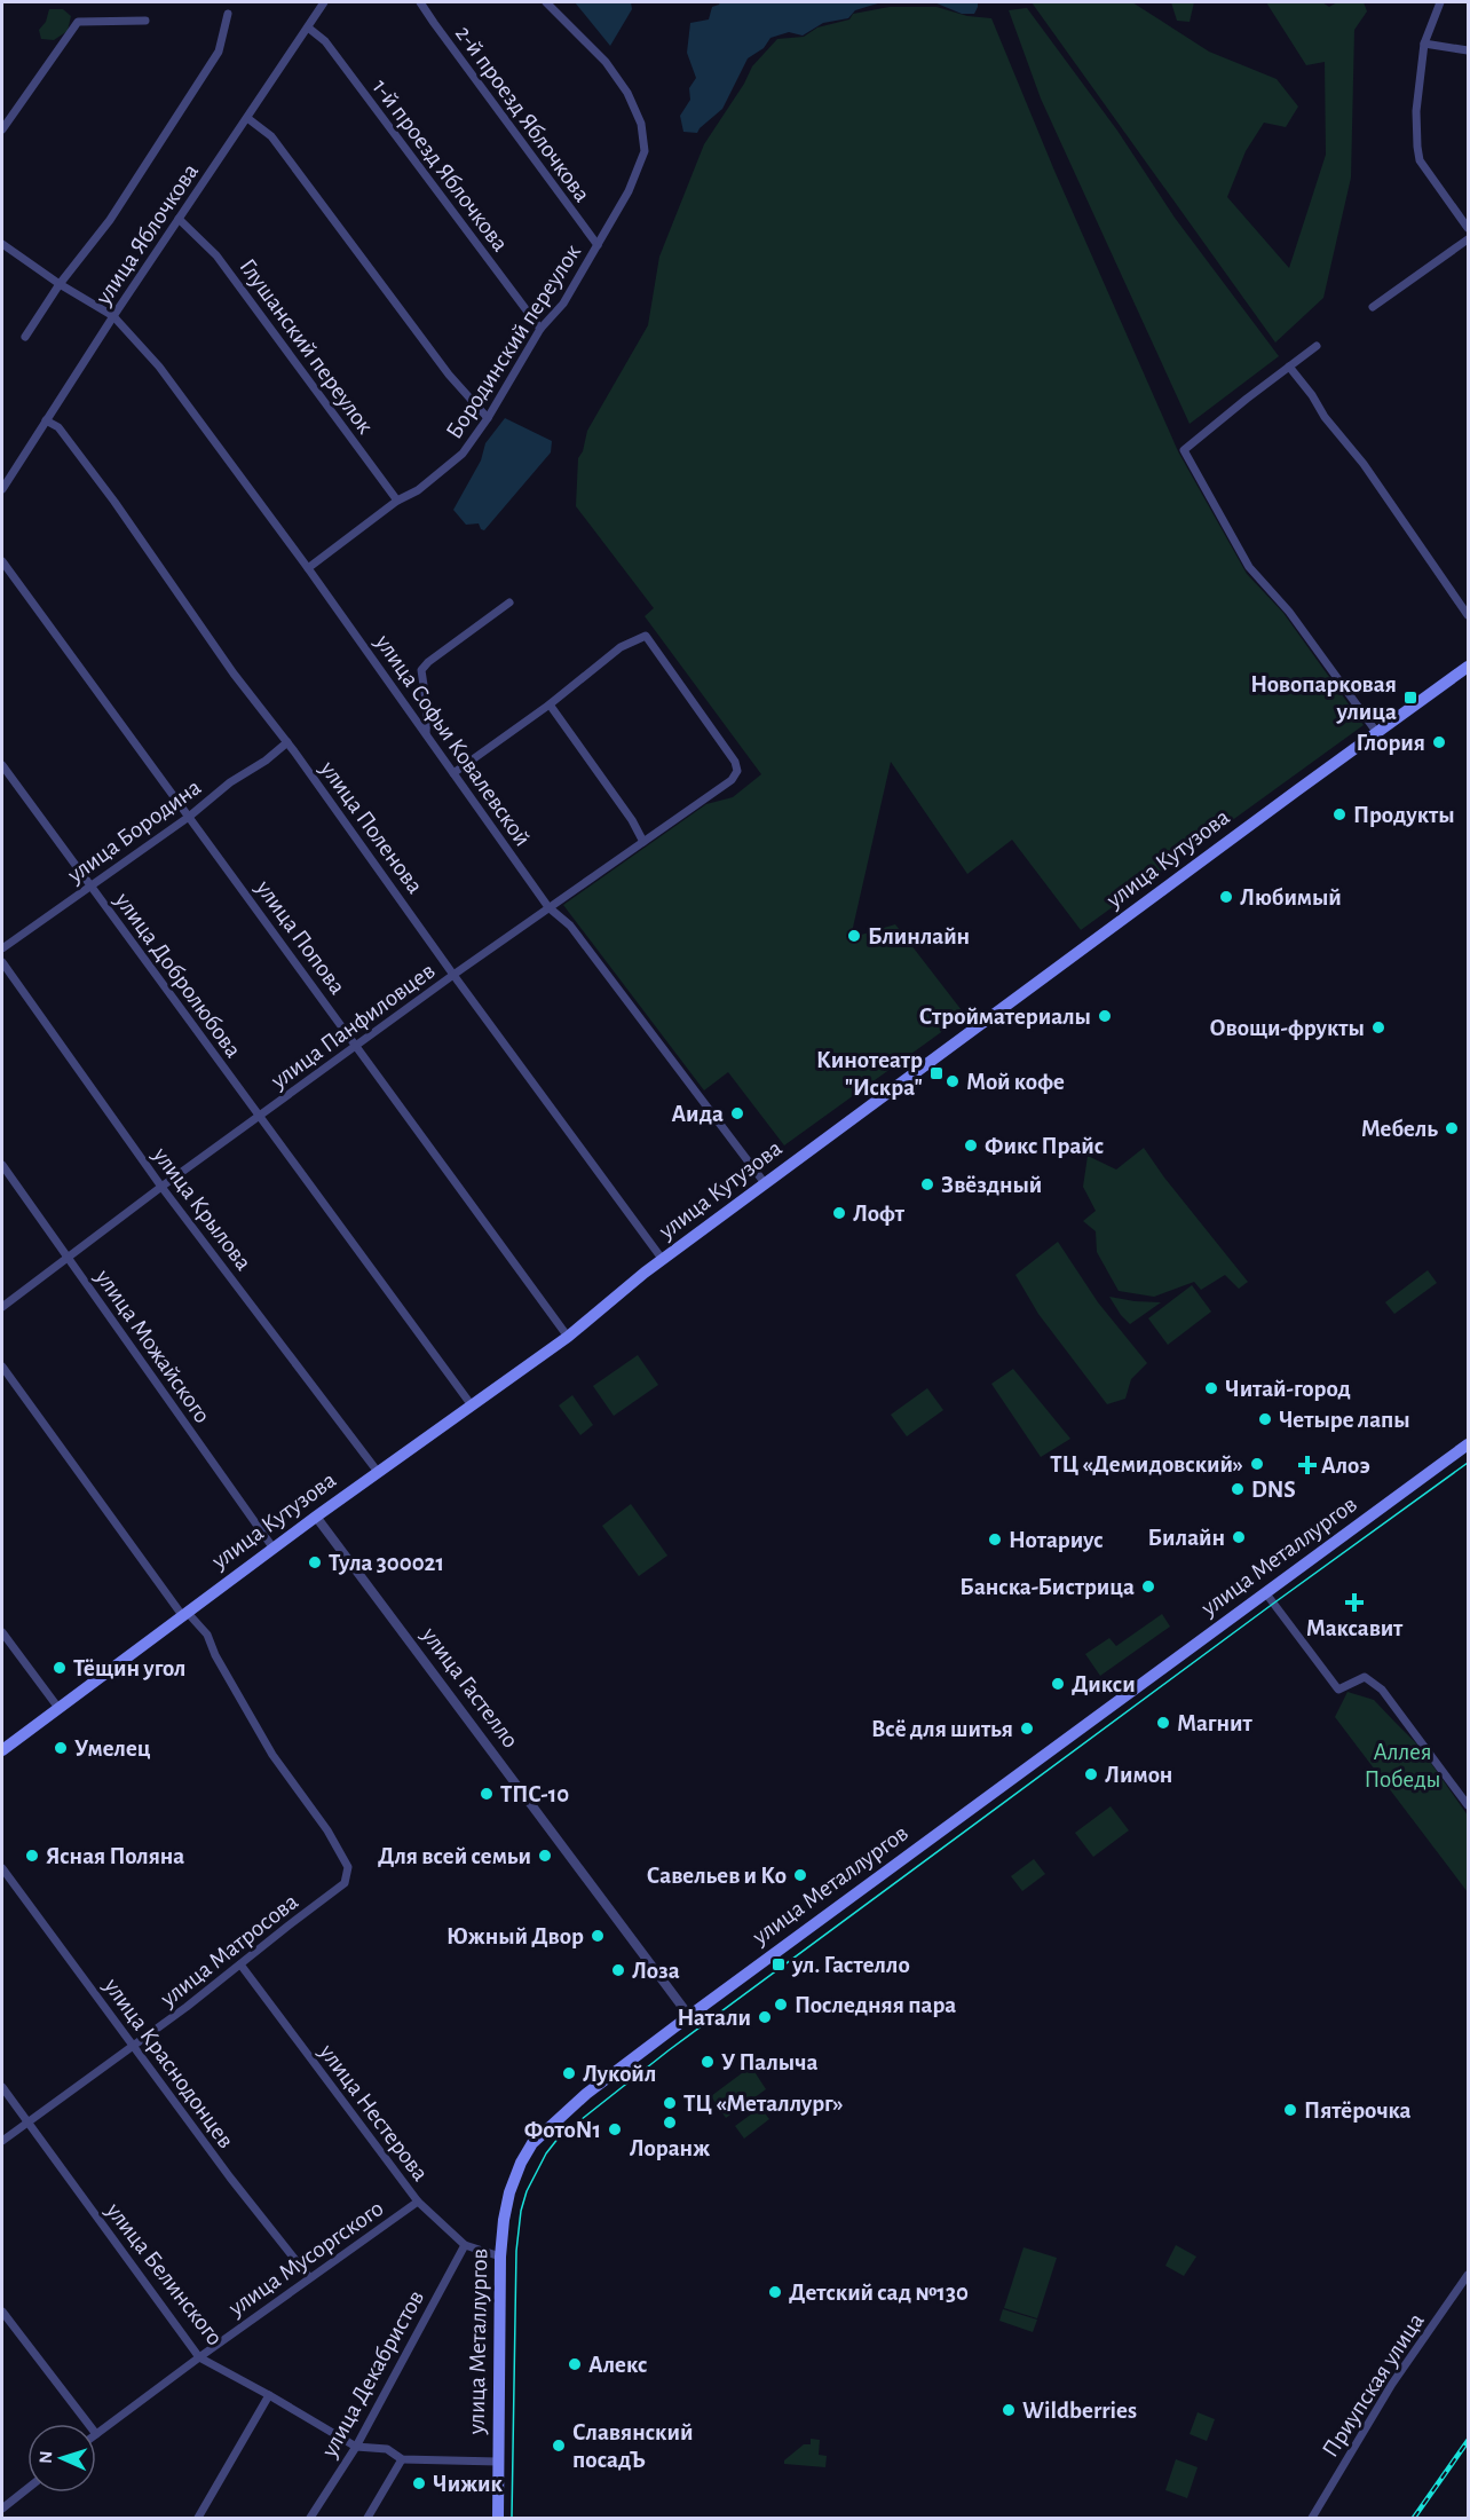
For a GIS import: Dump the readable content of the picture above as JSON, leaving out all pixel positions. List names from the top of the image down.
{
  "streets": {
    "main road": ["улица Кутузова", "улица Металлургов"],
    "street": [
      "2-й проезд Яблочкова",
      "1-й проезд Яблочкова",
      "улица Яблочкова",
      "Бородинский переулок",
      "Глушанский переулок",
      "улица Софьи Ковалевской",
      "улица Поленова",
      "улица Бородина",
      "улица Попова",
      "улица Добролюбова",
      "улица Панфиловцев",
      "улица Крылова",
      "улица Можайского",
      "улица Гастелло",
      "улица Матросова",
      "улица Краснодонцев",
      "улица Нестерова",
      "улица Мусоргского",
      "улица Белинского",
      "улица Декабристов",
      "Приупская улица"
    ]
  },
  "crossings": [
    ["2-й проезд Яблочкова", "Бородинский переулок"],
    ["1-й проезд Яблочкова", "улица Яблочкова"],
    ["1-й проезд Яблочкова", "Бородинский переулок"],
    ["улица Яблочкова", "Глушанский переулок"],
    ["улица Яблочкова", "улица Софьи Ковалевской"],
    ["улица Яблочкова", "улица Поленова"],
    ["Бородинский переулок", "Глушанский переулок"],
    ["Бородинский переулок", "улица Софьи Ковалевской"],
    ["улица Софьи Ковалевской", "улица Кутузова"],
    ["улица Софьи Ковалевской", "улица Панфиловцев"],
    ["улица Поленова", "улица Бородина"],
    ["улица Поленова", "улица Кутузова"],
    ["улица Поленова", "улица Панфиловцев"],
    ["улица Бородина", "улица Попова"],
    ["улица Бородина", "улица Добролюбова"],
    ["улица Кутузова", "улица Попова"],
    ["улица Кутузова", "улица Добролюбова"],
    ["улица Кутузова", "улица Крылова"],
    ["улица Кутузова", "улица Можайского"],
    ["улица Кутузова", "улица Гастелло"],
    ["улица Кутузова", "улица Матросова"],
    ["улица Попова", "улица Панфиловцев"],
    ["улица Добролюбова", "улица Панфиловцев"],
    ["улица Панфиловцев", "улица Крылова"],
    ["улица Панфиловцев", "улица Можайского"],
    ["улица Металлургов", "улица Гастелло"],
    ["улица Металлургов", "улица Нестерова"],
    ["улица Металлургов", "улица Белинского"],
    ["улица Матросова", "улица Краснодонцев"],
    ["улица Матросова", "улица Нестерова"],
    ["улица Матросова", "улица Белинского"],
    ["улица Краснодонцев", "улица Мусоргского"],
    ["улица Нестерова", "улица Мусоргского"],
    ["улица Нестерова", "улица Декабристов"],
    ["улица Мусоргского", "улица Белинского"],
    ["улица Белинского", "улица Декабристов"]
  ],
  "parks": ["Аллея Победы"],
  "places": {
    "transit": ["Новопарковая улица", "Кинотеатр \"Искра\"", "ул. Гастелло"],
    "other": [
      "Глория",
      "Продукты",
      "Любимый",
      "Блинлайн",
      "Стройматериалы",
      "Овощи-фрукты",
      "Мой кофе",
      "Аида",
      "Мебель",
      "Фикс Прайс",
      "Звёздный",
      "Лофт",
      "Читай-город",
      "Четыре лапы",
      "ТЦ «Демидовский»",
      "DNS",
      "Билайн",
      "Нотариус",
      "Тула 300021",
      "Банска-Бистрица",
      "Тёщин угол",
      "Дикси",
      "Магнит",
      "Всё для шитья",
      "Умелец",
      "Лимон",
      "ТПС-10",
      "Ясная Поляна",
      "Для всей семьи",
      "Савельев и Ко",
      "Южный Двор",
      "Лоза",
      "Последняя пара",
      "Натали",
      "У Палыча",
      "Лукойл",
      "ТЦ «Металлург»",
      "Пятёрочка",
      "Лоранж",
      "ФотоN1",
      "Детский сад №130",
      "Алекс",
      "Wildberries",
      "Славянский посадЪ",
      "Чижик"
    ],
    "health": ["Алоэ", "Максавит"]
  },
  "north": "left"
}
